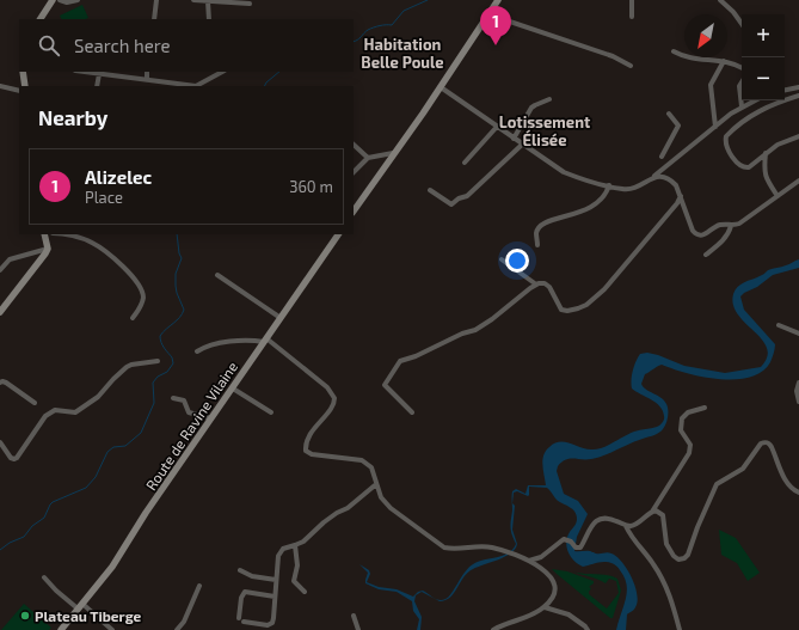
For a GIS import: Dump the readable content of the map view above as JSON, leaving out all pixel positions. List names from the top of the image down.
{
  "streets": {
    "main road": ["Route de Ravine Vilaine"]
  },
  "districts": ["Habitation Belle Poule", "Lotissement Élisée"],
  "places": ["Plateau Tiberge"],
  "north": "bottom left",
  "page": {
    "pins": "1",
    "map_buttons": ["+", "−"],
    "search": "Search here",
    "heading": "Nearby",
    "list": [
      {
        "mark": "1",
        "name": "Alizelec",
        "note": "Place",
        "value": "360 m"
      }
    ]
  }
}
